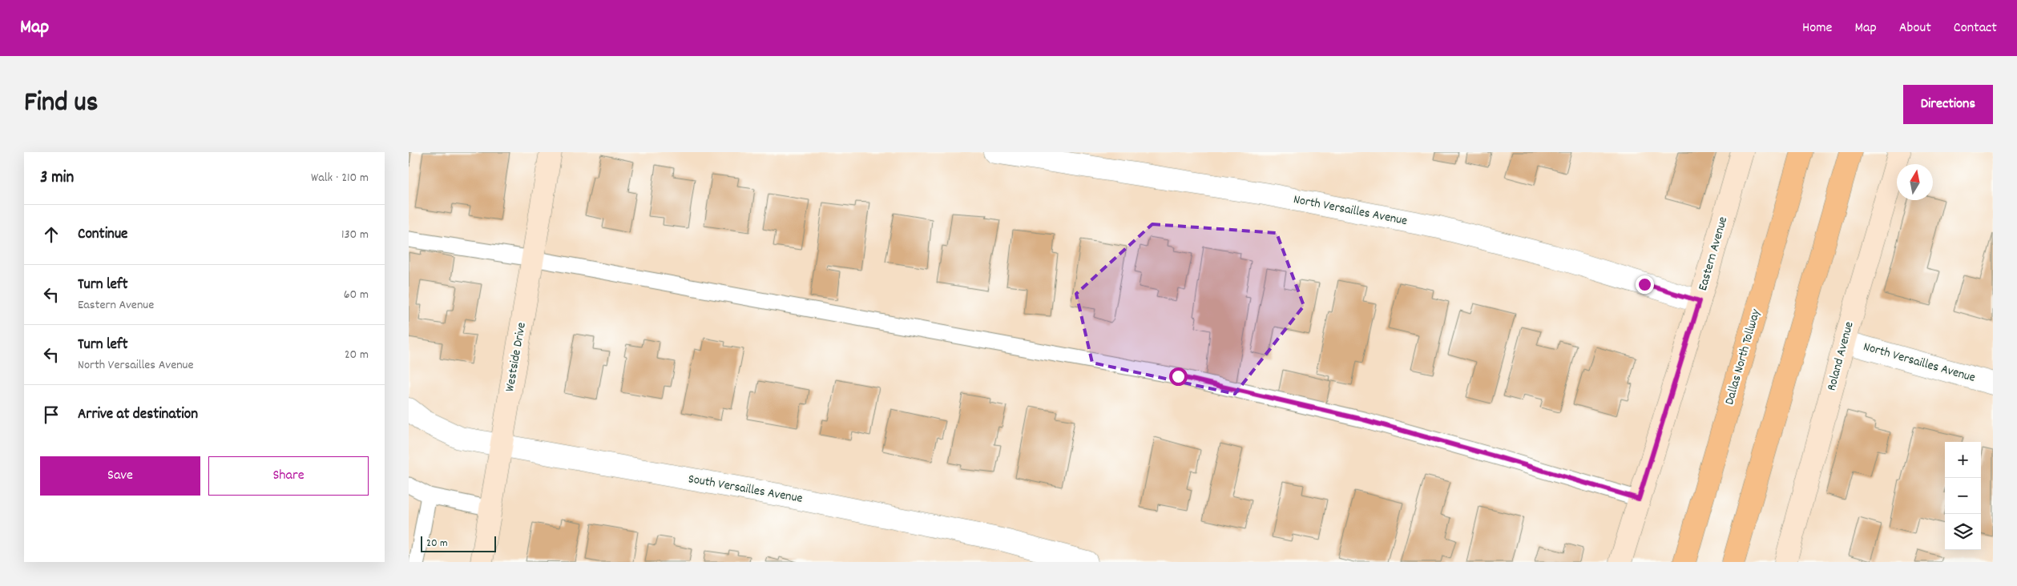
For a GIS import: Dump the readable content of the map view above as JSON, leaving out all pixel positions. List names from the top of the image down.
{
  "streets": {
    "highway": ["Dallas North Tollway"],
    "street": [
      "North Versailles Avenue",
      "Eastern Avenue",
      "Roland Avenue",
      "Westside Drive",
      "South Versailles Avenue"
    ]
  },
  "crossings": [
    ["North Versailles Avenue", "Eastern Avenue"],
    ["North Versailles Avenue", "Roland Avenue"],
    ["Westside Drive", "South Versailles Avenue"]
  ],
  "scale_bar": "20 m",
  "north": "top",
  "page": {
    "header": "Map",
    "nav": [
      "Home",
      "Map",
      "About",
      "Contact"
    ],
    "title": "Find us",
    "buttons": [
      "Directions",
      ["Save", "Share"]
    ],
    "heading": ["3 min", "Walk · 210 m"],
    "list": [
      ["Continue", "130 m"],
      ["Turn left", "Eastern Avenue", "60 m"],
      ["Turn left", "North Versailles Avenue", "20 m"],
      "Arrive at destination"
    ],
    "map_buttons": ["+", "−"],
    "scale": "20 m"
  }
}
